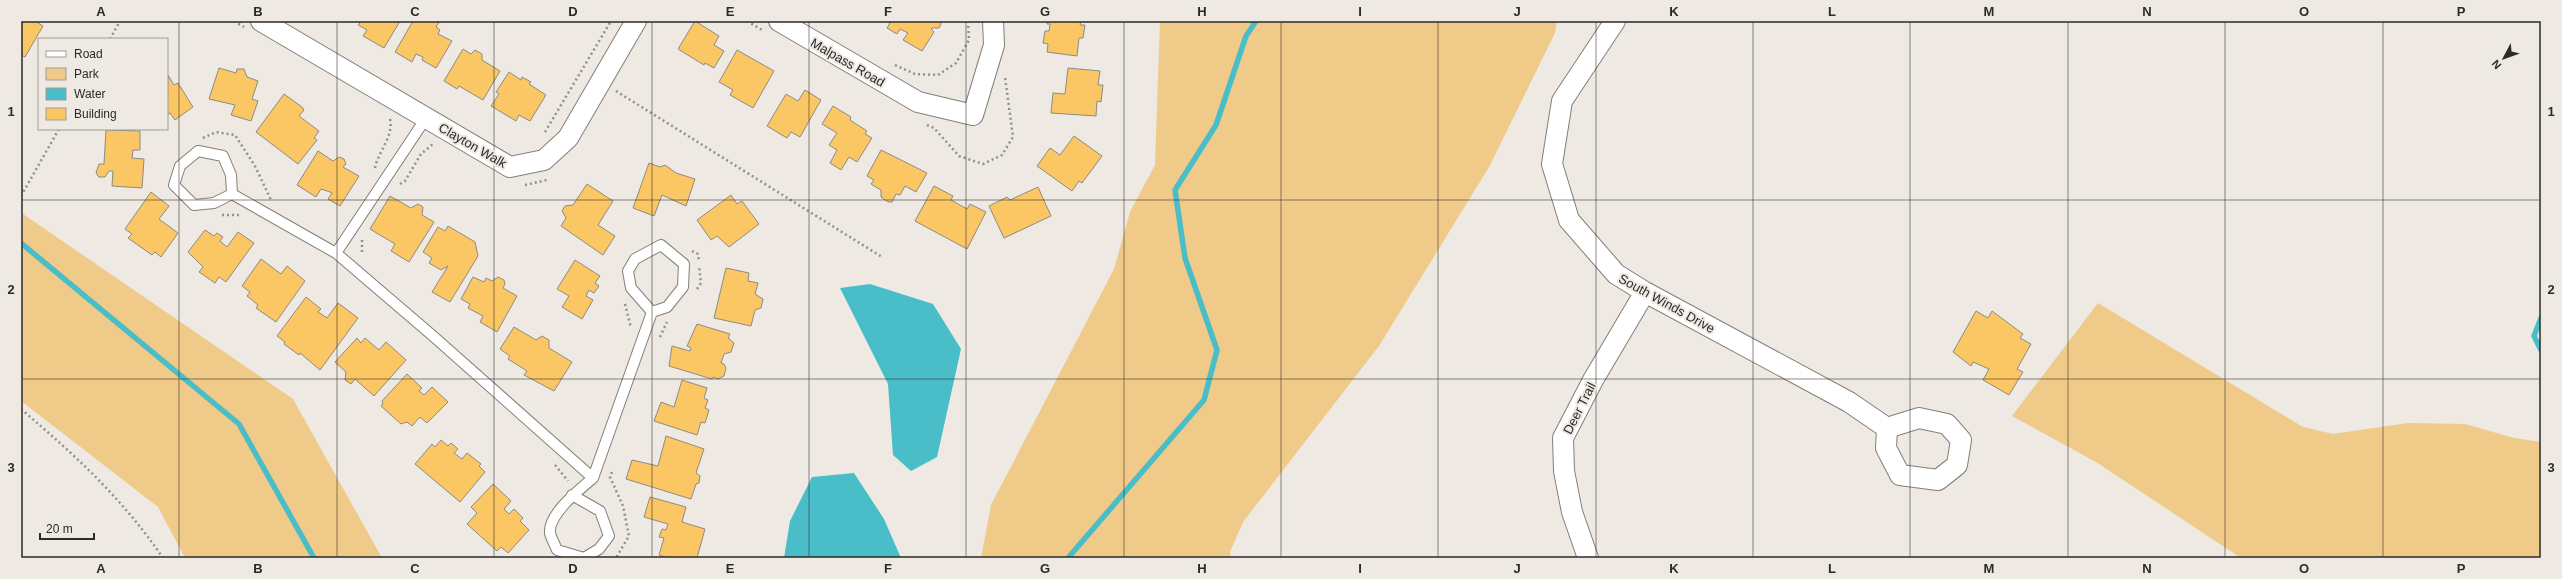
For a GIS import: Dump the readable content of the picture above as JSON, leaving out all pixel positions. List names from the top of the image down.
{
  "streets": {
    "street": [
      "Malpass Road",
      "Clayton Walk",
      "South Winds Drive",
      "Deer Trail"
    ]
  },
  "crossings": [
    ["South Winds Drive", "Deer Trail"]
  ],
  "legend": [
    "Road",
    "Park",
    "Water",
    "Building"
  ],
  "scale_bar": "20 m",
  "north": "bottom left",
  "grid": {
    "columns": [
      "A",
      "B",
      "C",
      "D",
      "E",
      "F",
      "G",
      "H",
      "I",
      "J",
      "K",
      "L",
      "M",
      "N",
      "O",
      "P"
    ],
    "rows": ["1", "2", "3"]
  }
}
